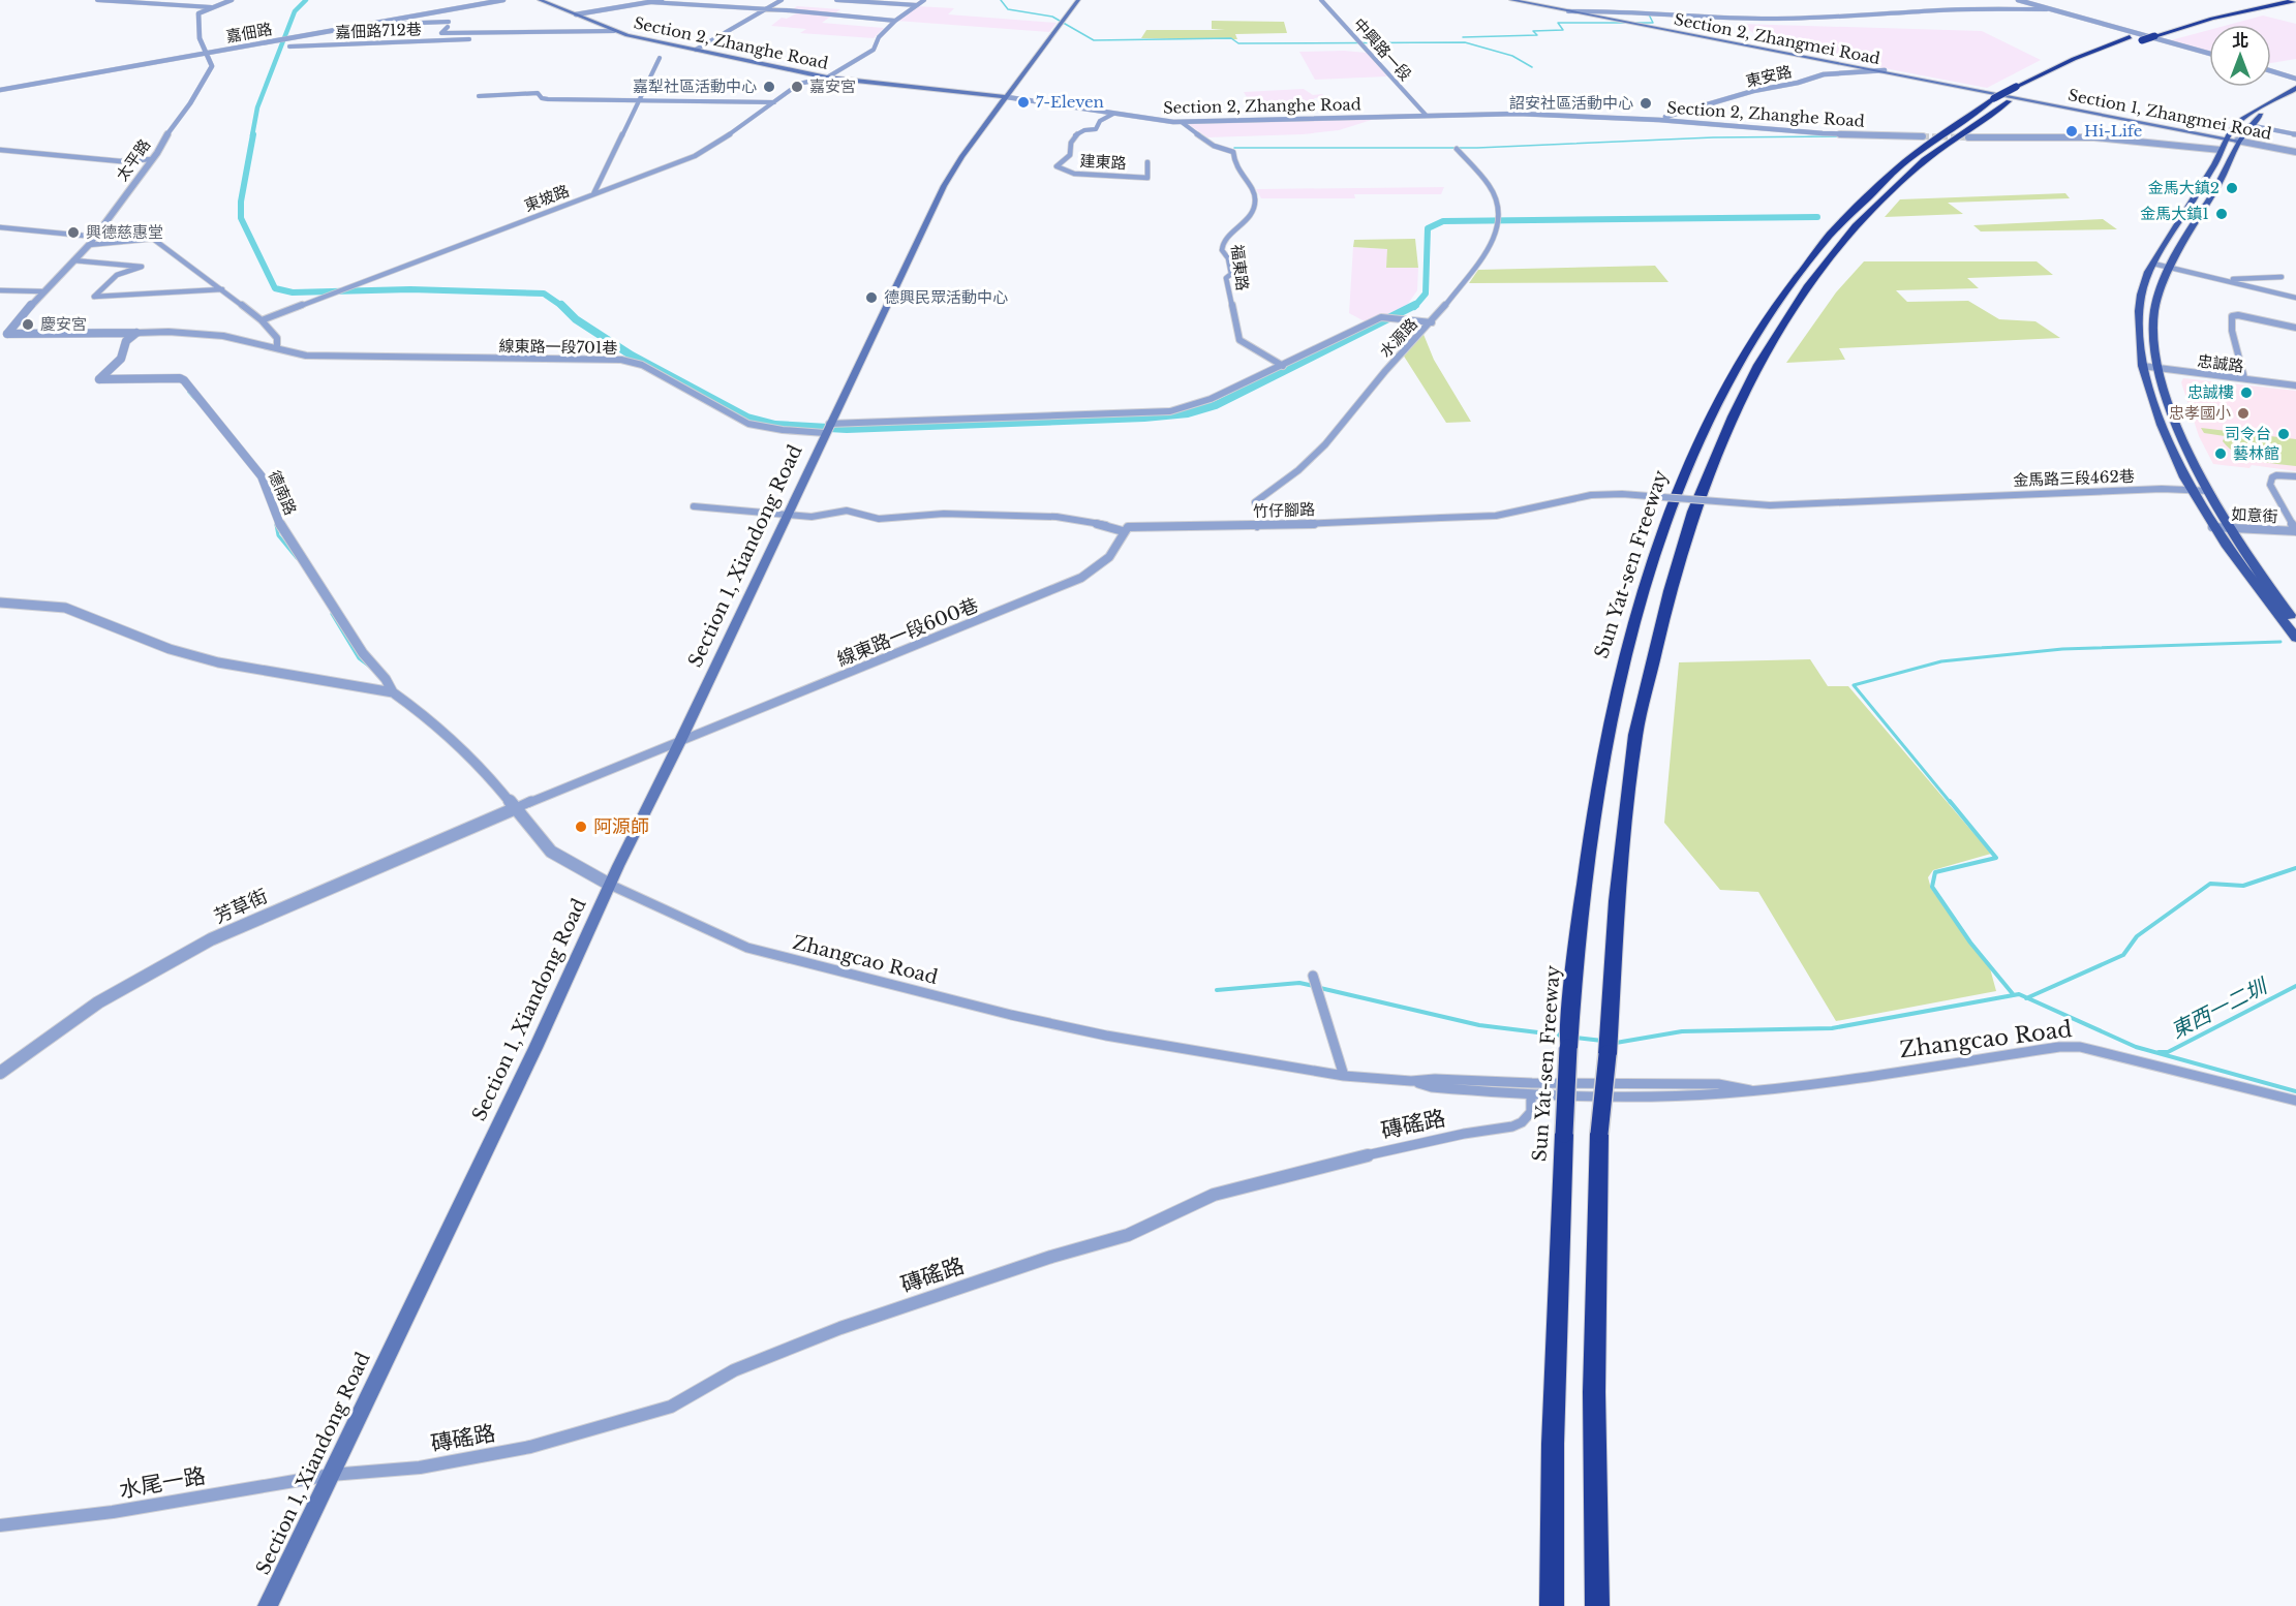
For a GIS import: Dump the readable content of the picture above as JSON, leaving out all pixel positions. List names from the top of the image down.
{
  "streets": {
    "highway": ["Sun Yat-sen Freeway"],
    "main road": [
      "Section 2, Zhangmei Road",
      "Section 2, Zhanghe Road",
      "Section 1, Zhangmei Road",
      "Section 1, Xiandong Road"
    ],
    "street": [
      "嘉佃路712巷",
      "嘉佃路",
      "中興路一段",
      "東安路",
      "太平路",
      "建東路",
      "東坡路",
      "福東路",
      "水源路",
      "線東路一段701巷",
      "忠誠路",
      "金馬路三段462巷",
      "德南路",
      "竹仔腳路",
      "如意街",
      "線東路一段600巷",
      "芳草街",
      "Zhangcao Road",
      "磚磘路",
      "水尾一路"
    ]
  },
  "crossings": [
    ["嘉佃路", "太平路"],
    ["Section 2, Zhangmei Road", "東安路"],
    ["Section 2, Zhangmei Road", "Section 1, Zhangmei Road"],
    ["Section 2, Zhanghe Road", "中興路一段"],
    ["Section 2, Zhanghe Road", "東安路"],
    ["Section 2, Zhanghe Road", "建東路"],
    ["Section 2, Zhanghe Road", "東坡路"],
    ["Section 2, Zhanghe Road", "福東路"],
    ["Section 2, Zhanghe Road", "Section 1, Xiandong Road"],
    ["福東路", "線東路一段701巷"],
    ["水源路", "線東路一段701巷"],
    ["水源路", "竹仔腳路"],
    ["線東路一段701巷", "德南路"],
    ["線東路一段701巷", "Section 1, Xiandong Road"],
    ["金馬路三段462巷", "竹仔腳路"],
    ["德南路", "Zhangcao Road"],
    ["竹仔腳路", "Section 1, Xiandong Road"],
    ["竹仔腳路", "線東路一段600巷"],
    ["Section 1, Xiandong Road", "線東路一段600巷"],
    ["Section 1, Xiandong Road", "Zhangcao Road"],
    ["Section 1, Xiandong Road", "磚磘路"],
    ["Section 1, Xiandong Road", "水尾一路"],
    ["線東路一段600巷", "芳草街"],
    ["線東路一段600巷", "Zhangcao Road"],
    ["芳草街", "Zhangcao Road"],
    ["Zhangcao Road", "磚磘路"],
    ["磚磘路", "水尾一路"]
  ],
  "water": ["東西一二圳"],
  "places": [
    "嘉犁社區活動中心",
    "嘉安宮",
    "7-Eleven",
    "詔安社區活動中心",
    "Hi-Life",
    "金馬大鎮2",
    "金馬大鎮1",
    "興德慈惠堂",
    "德興民眾活動中心",
    "慶安宮",
    "忠誠樓",
    "忠孝國小",
    "司令台",
    "藝林館",
    "阿源師"
  ],
  "north": "top"
}
